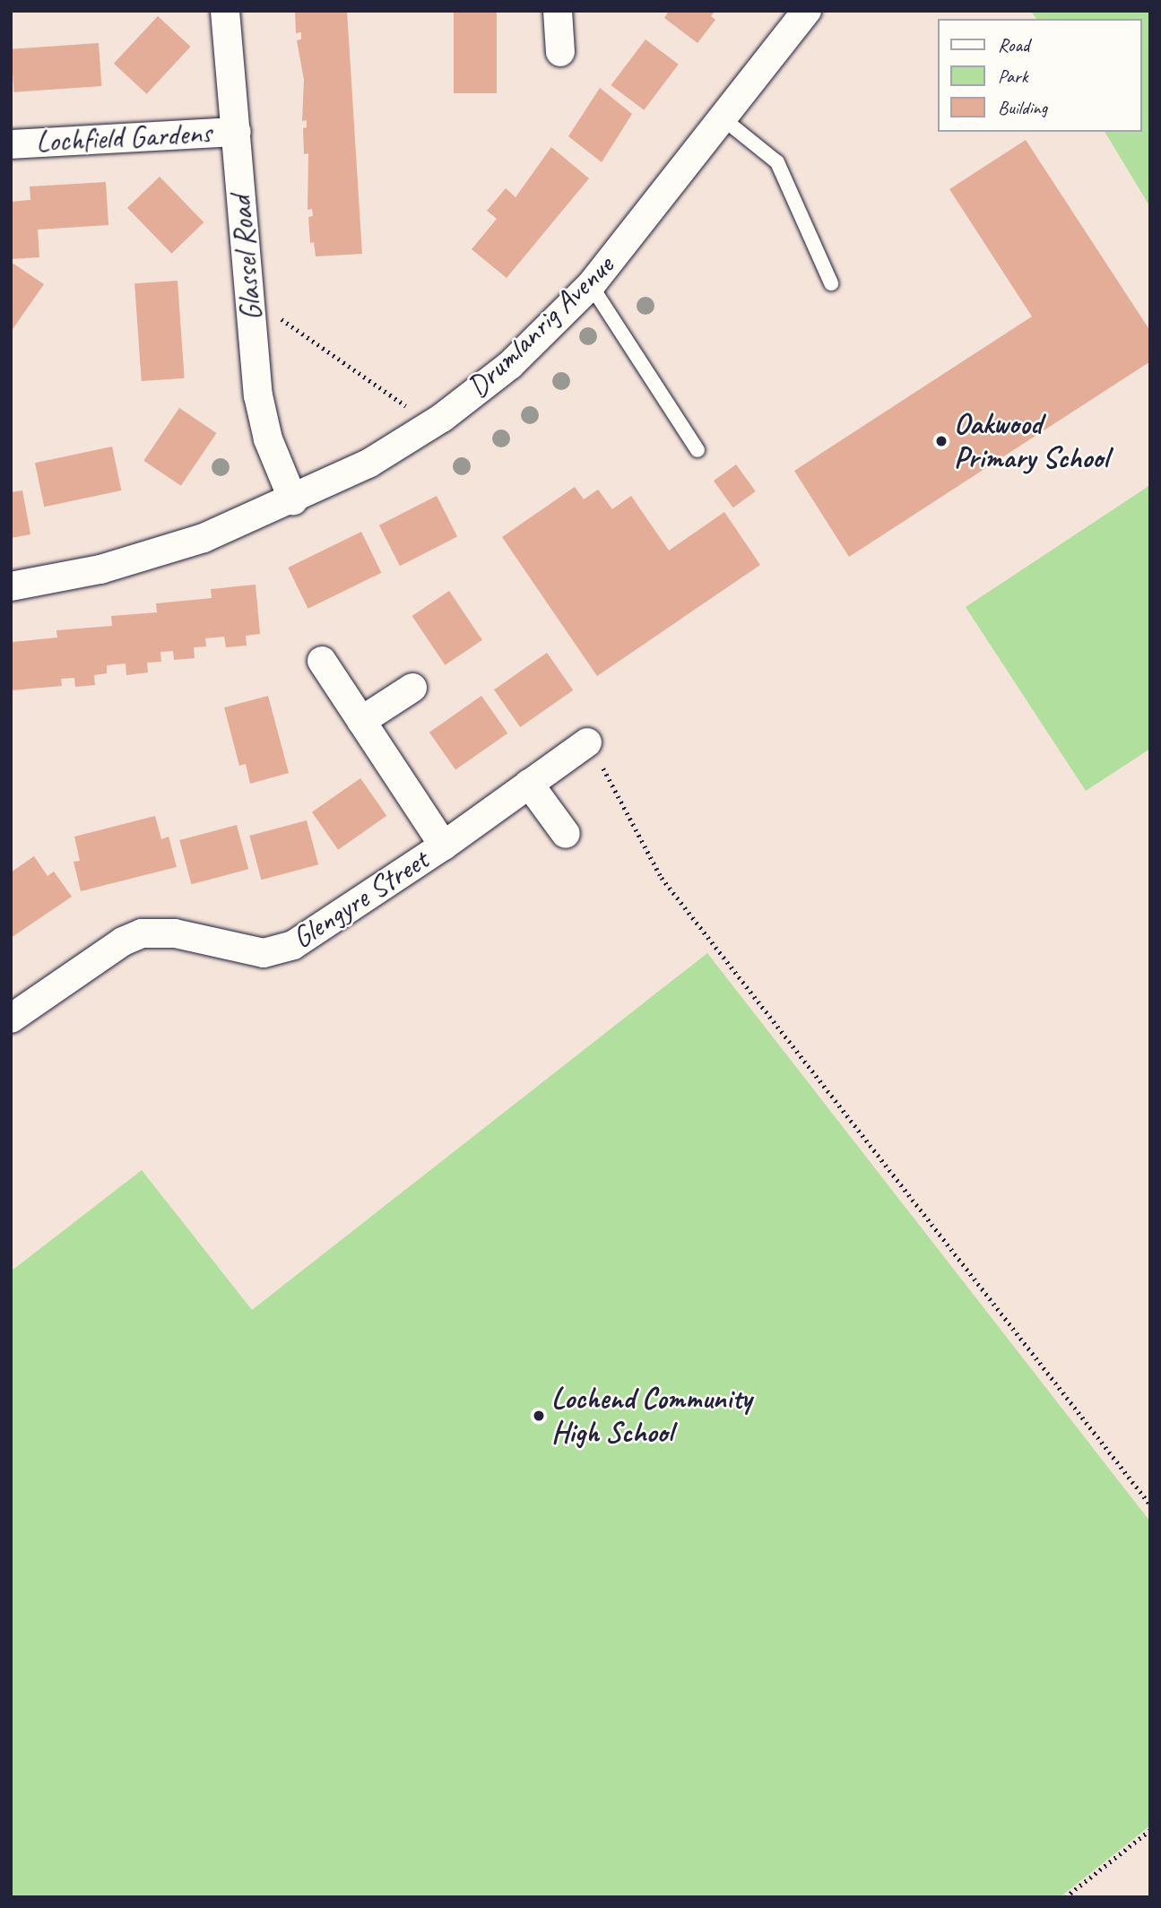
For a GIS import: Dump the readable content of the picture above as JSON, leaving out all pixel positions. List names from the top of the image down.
{
  "streets": {
    "street": [
      "Lochfield Gardens",
      "Glassel Road",
      "Drumlanrig Avenue",
      "Glengyre Street"
    ]
  },
  "crossings": [
    ["Lochfield Gardens", "Glassel Road"],
    ["Glassel Road", "Drumlanrig Avenue"]
  ],
  "places": ["Oakwood Primary School", "Lochend Community High School"],
  "legend": ["Road", "Park", "Building"]
}
